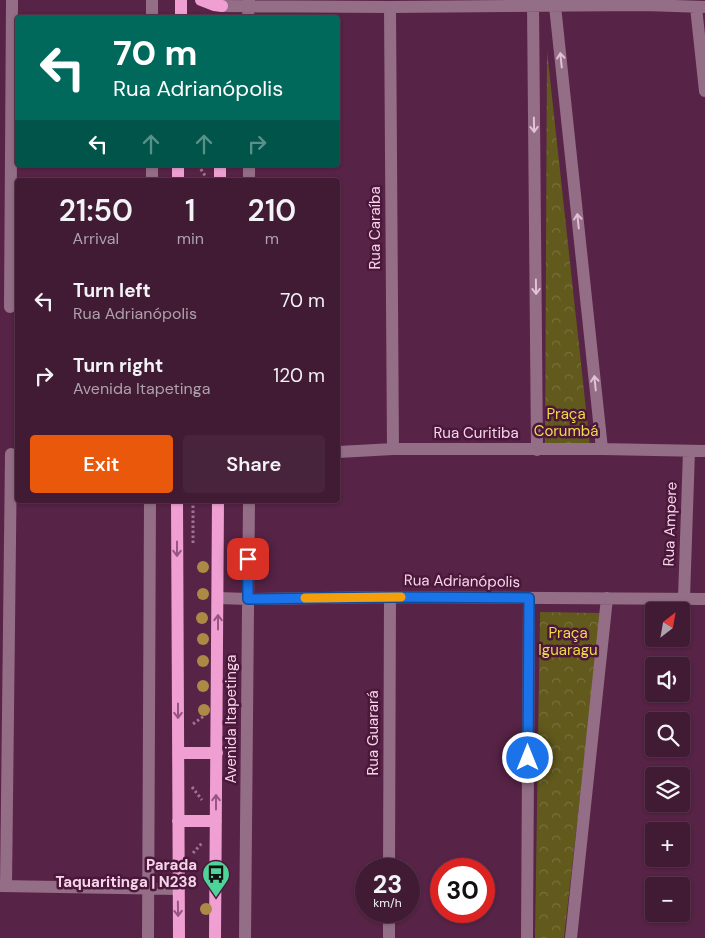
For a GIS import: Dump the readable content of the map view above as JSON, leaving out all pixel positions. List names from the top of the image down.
{
  "streets": {
    "main road": ["Avenida Itapetinga"],
    "street": [
      "Rua Caraíba",
      "Rua Curitiba",
      "Rua Ampere",
      "Rua Adrianópolis",
      "Rua Guarará"
    ]
  },
  "crossings": [
    ["Rua Caraíba", "Rua Curitiba"],
    ["Rua Curitiba", "Rua Ampere"],
    ["Rua Ampere", "Rua Adrianópolis"],
    ["Rua Adrianópolis", "Avenida Itapetinga"],
    ["Rua Adrianópolis", "Rua Guarará"]
  ],
  "parks": ["Praça Corumbá", "Praça Iguaragu"],
  "places": {
    "bus stop": ["Parada Taquaritinga | N238"]
  },
  "north": "top right",
  "page": {
    "turn": ["70 m", "Rua Adrianópolis"],
    "eta": [
      "21:50",
      "Arrival",
      "1",
      "min",
      "210",
      "m"
    ],
    "list": [
      {
        "name": "Turn left",
        "note": "Rua Adrianópolis",
        "value": "70 m"
      },
      {
        "name": "Turn right",
        "note": "Avenida Itapetinga",
        "value": "120 m"
      }
    ],
    "buttons": ["Exit", "Share"],
    "map_buttons": ["+", "−"],
    "speed": "23 km/h",
    "limit": "30"
  }
}
